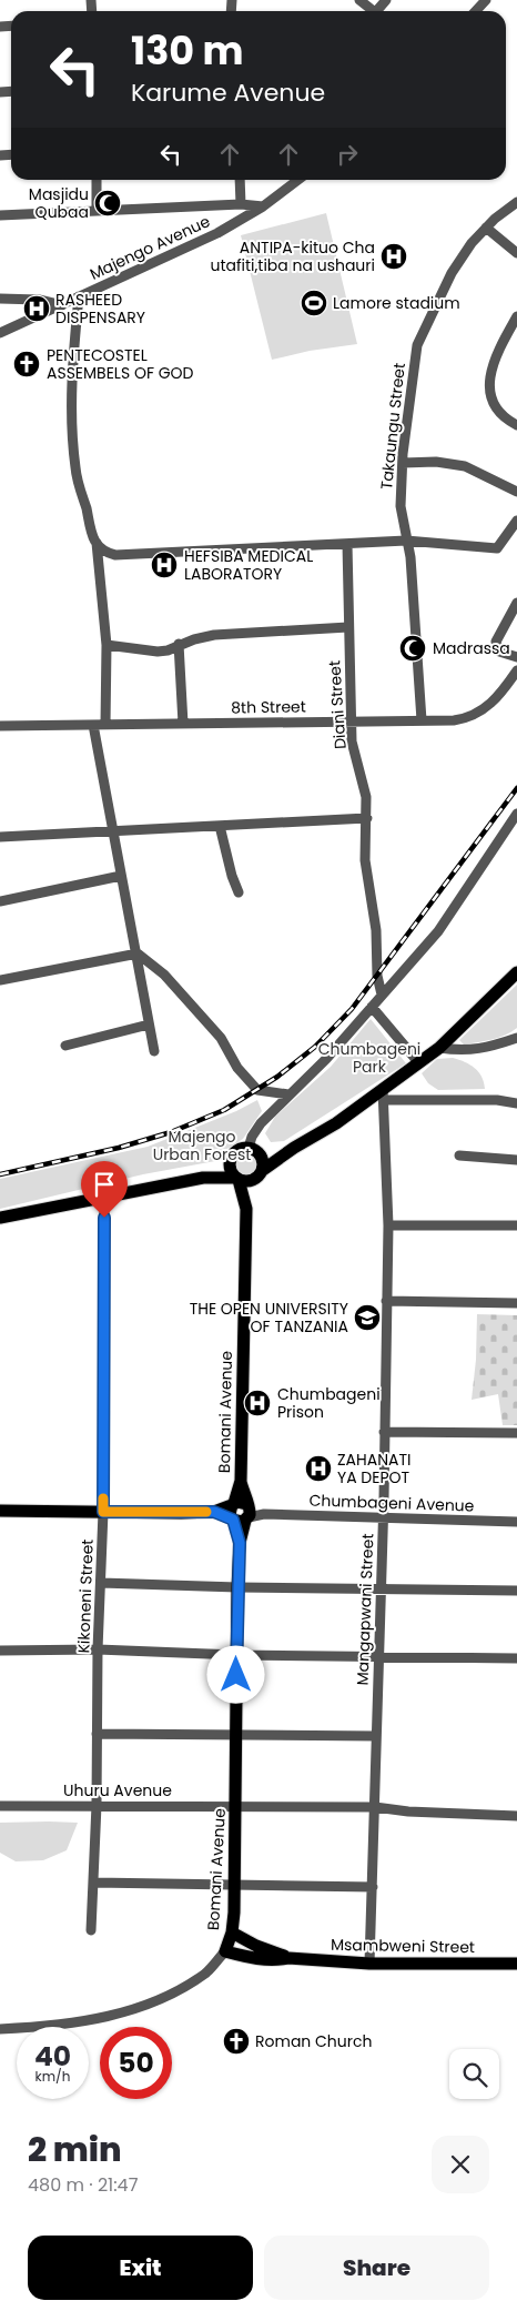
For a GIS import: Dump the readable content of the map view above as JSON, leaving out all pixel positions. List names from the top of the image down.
{
  "streets": {
    "main road": ["Bomani Avenue", "Msambweni Street"],
    "street": [
      "Majengo Avenue",
      "Takaungu Street",
      "Diani Street",
      "8th Street",
      "Chumbageni Avenue",
      "Kikoneni Street",
      "Mangapwani Street",
      "Uhuru Avenue"
    ]
  },
  "crossings": [
    ["Takaungu Street", "8th Street"],
    ["Diani Street", "8th Street"],
    ["Bomani Avenue", "Chumbageni Avenue"],
    ["Bomani Avenue", "Uhuru Avenue"],
    ["Chumbageni Avenue", "Mangapwani Street"],
    ["Kikoneni Street", "Uhuru Avenue"],
    ["Mangapwani Street", "Uhuru Avenue"],
    ["Mangapwani Street", "Msambweni Street"]
  ],
  "parks": ["Chumbageni Park", "Majengo Urban Forest"],
  "places": {
    "mosque": ["Masjidu Qubaa", "Madrassa"],
    "hospital": [
      "ANTIPA-kituo Cha utafiti,tiba na ushauri",
      "RASHEED DISPENSARY",
      "HEFSIBA MEDICAL LABORATORY",
      "Chumbageni Prison",
      "ZAHANATI YA DEPOT"
    ],
    "sports": ["Lamore stadium"],
    "church": ["PENTECOSTEL ASSEMBELS OF GOD", "Roman Church"],
    "school or university": ["THE OPEN UNIVERSITY OF TANZANIA"]
  },
  "page": {
    "turn": ["130 m", "Karume Avenue"],
    "speed": "40 km/h",
    "limit": "50",
    "heading": ["2 min", "480 m · 21:47"],
    "buttons": ["Exit", "Share"]
  }
}
